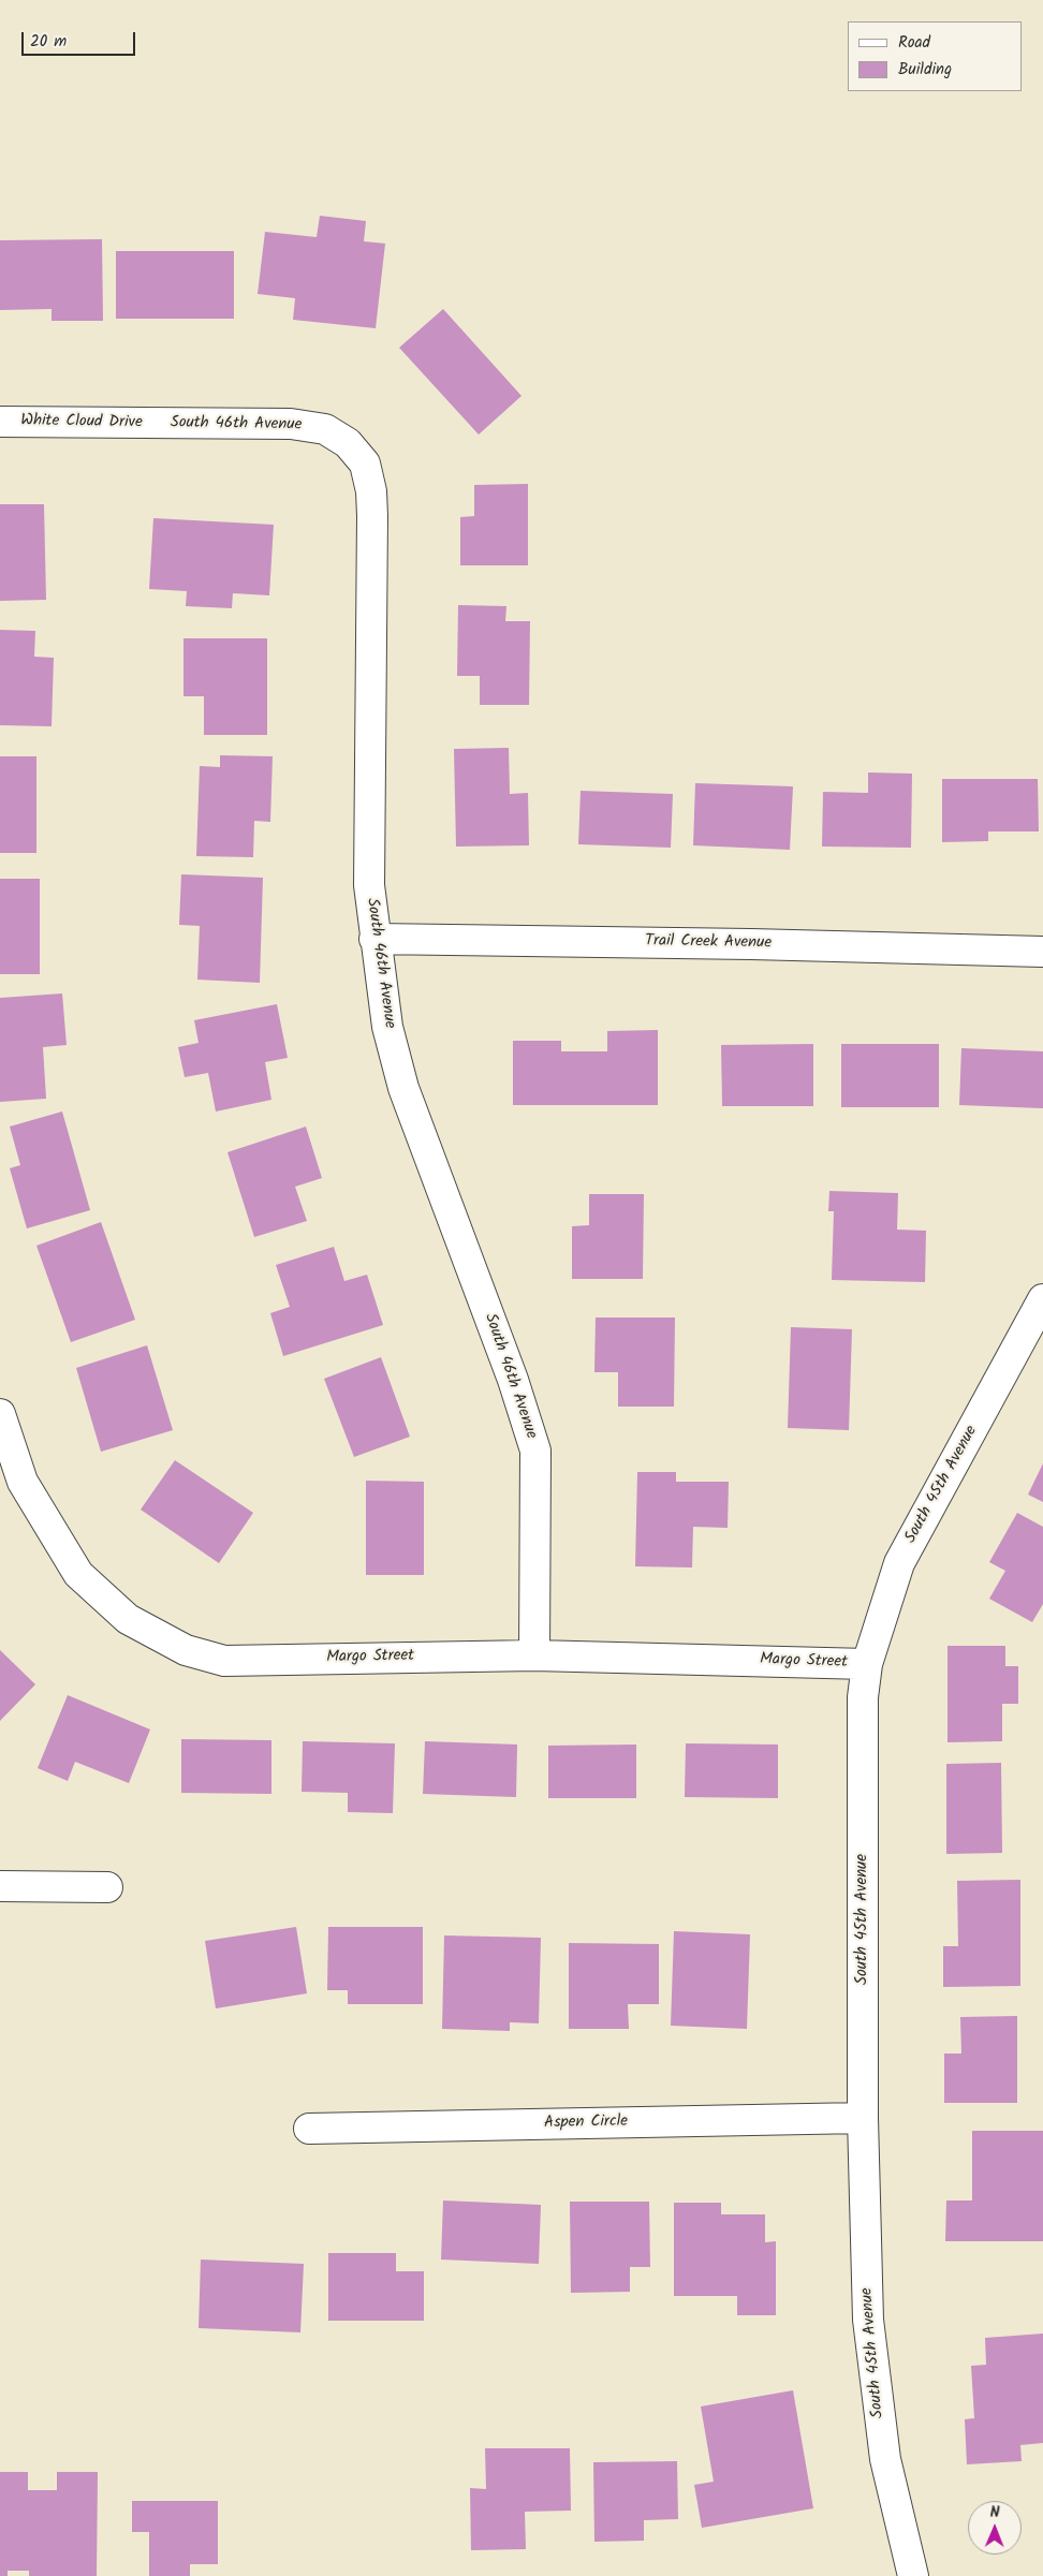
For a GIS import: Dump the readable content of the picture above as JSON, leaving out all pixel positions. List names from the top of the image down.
{
  "streets": {
    "street": [
      "White Cloud Drive",
      "South 46th Avenue",
      "Trail Creek Avenue",
      "South 45th Avenue",
      "Margo Street",
      "Aspen Circle"
    ]
  },
  "crossings": [
    ["White Cloud Drive", "South 46th Avenue"],
    ["South 46th Avenue", "Trail Creek Avenue"],
    ["South 46th Avenue", "Margo Street"],
    ["South 45th Avenue", "Margo Street"],
    ["South 45th Avenue", "Aspen Circle"]
  ],
  "legend": ["Road", "Building"],
  "scale_bar": "20 m",
  "north": "top"
}
